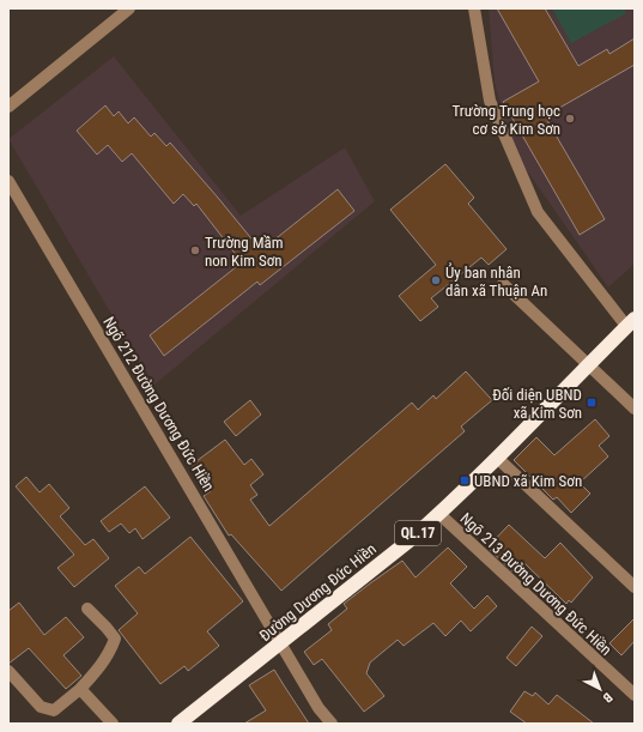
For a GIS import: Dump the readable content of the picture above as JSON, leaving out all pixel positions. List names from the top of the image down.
{
  "streets": {
    "highway": ["QL.17", "Đường Dương Đức Hiền"],
    "street": ["Ngõ 212 Đường Dương Đức Hiền", "Ngõ 213 Đường Dương Đức Hiền"]
  },
  "crossings": [
    ["Ngõ 212 Đường Dương Đức Hiền", "Đường Dương Đức Hiền"],
    ["Ngõ 213 Đường Dương Đức Hiền", "Đường Dương Đức Hiền"]
  ],
  "places": {
    "other": ["Trường Trung học cơ sở Kim Sơn", "Trường Mầm non Kim Sơn", "Ủy ban nhân dân xã Thuận An"],
    "transit": ["Đối diện UBND xã Kim Sơn", "UBND xã Kim Sơn"]
  },
  "north": "bottom right"
}
